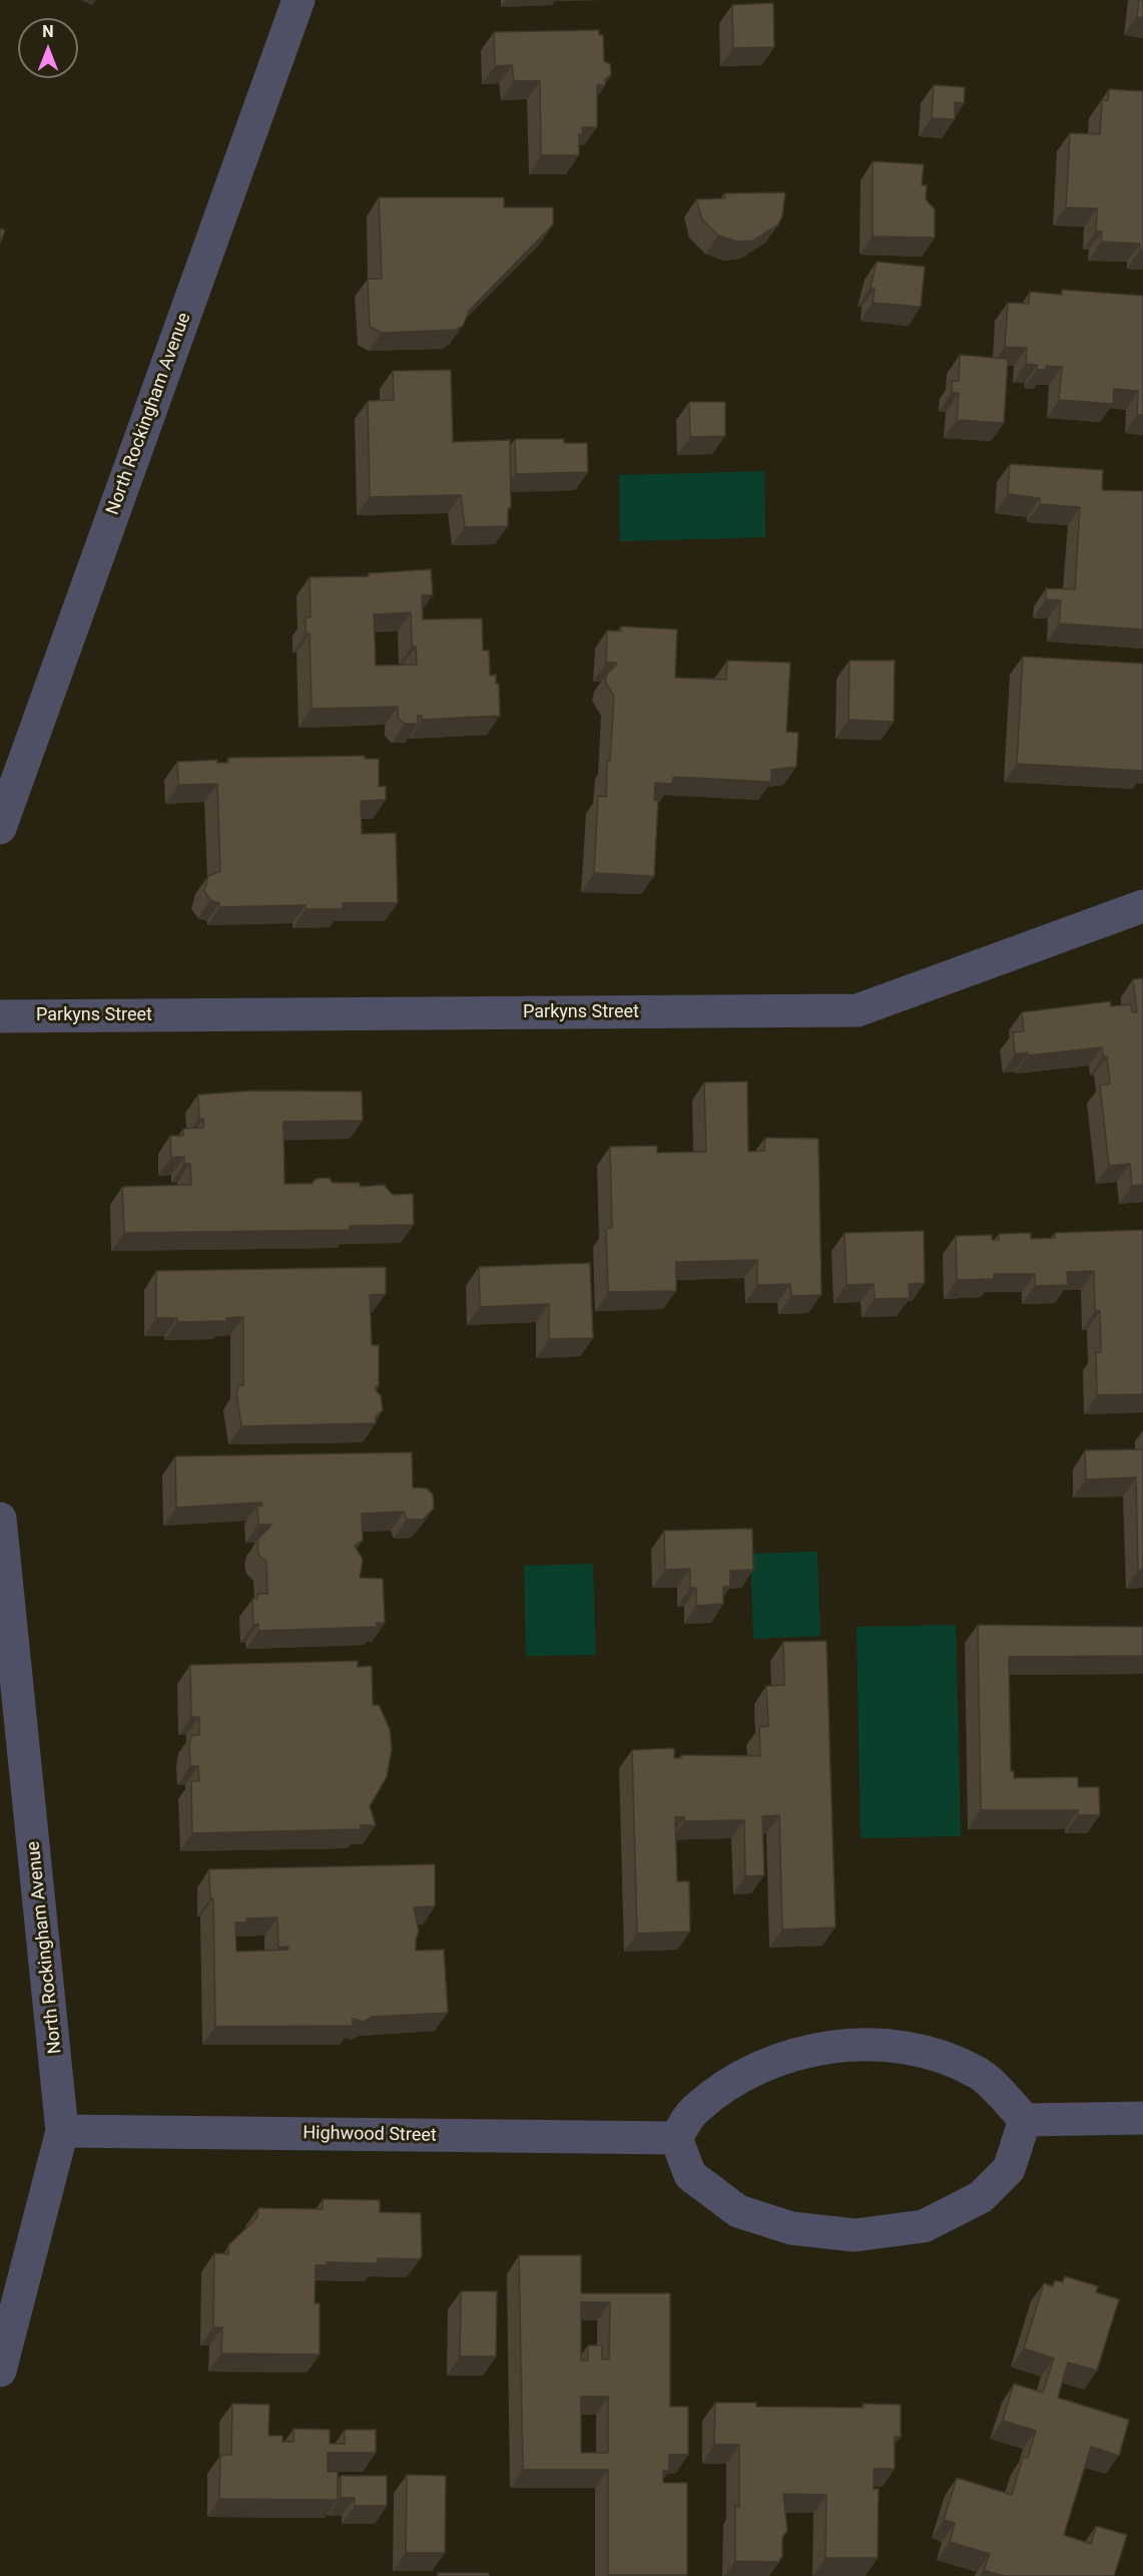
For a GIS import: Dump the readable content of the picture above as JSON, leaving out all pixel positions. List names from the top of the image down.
{
  "streets": {
    "street": ["North Rockingham Avenue", "Parkyns Street", "Highwood Street"]
  },
  "crossings": [
    ["North Rockingham Avenue", "Highwood Street"]
  ],
  "north": "top"
}
